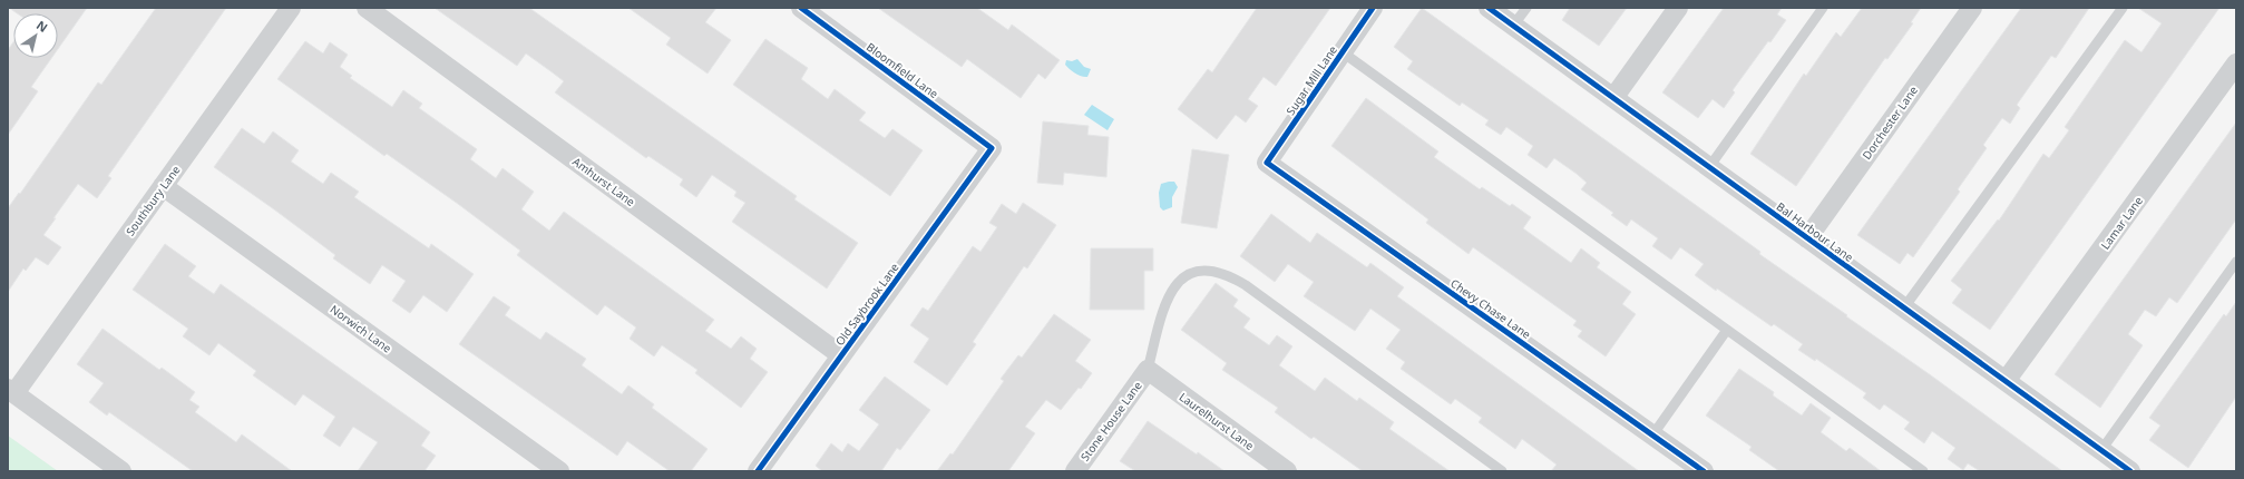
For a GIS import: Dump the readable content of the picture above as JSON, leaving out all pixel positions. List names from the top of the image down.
{
  "streets": {
    "street": [
      "Bloomfield Lane",
      "Sugar Mill Lane",
      "Dorchester Lane",
      "Amhurst Lane",
      "Southbury Lane",
      "Lamar Lane",
      "Bal Harbour Lane",
      "Old Saybrook Lane",
      "Chevy Chase Lane",
      "Norwich Lane",
      "Stone House Lane",
      "Laurelhurst Lane"
    ]
  },
  "crossings": [
    ["Bloomfield Lane", "Old Saybrook Lane"],
    ["Sugar Mill Lane", "Chevy Chase Lane"],
    ["Dorchester Lane", "Bal Harbour Lane"],
    ["Amhurst Lane", "Old Saybrook Lane"],
    ["Southbury Lane", "Norwich Lane"],
    ["Lamar Lane", "Bal Harbour Lane"],
    ["Stone House Lane", "Laurelhurst Lane"]
  ],
  "north": "top right"
}
